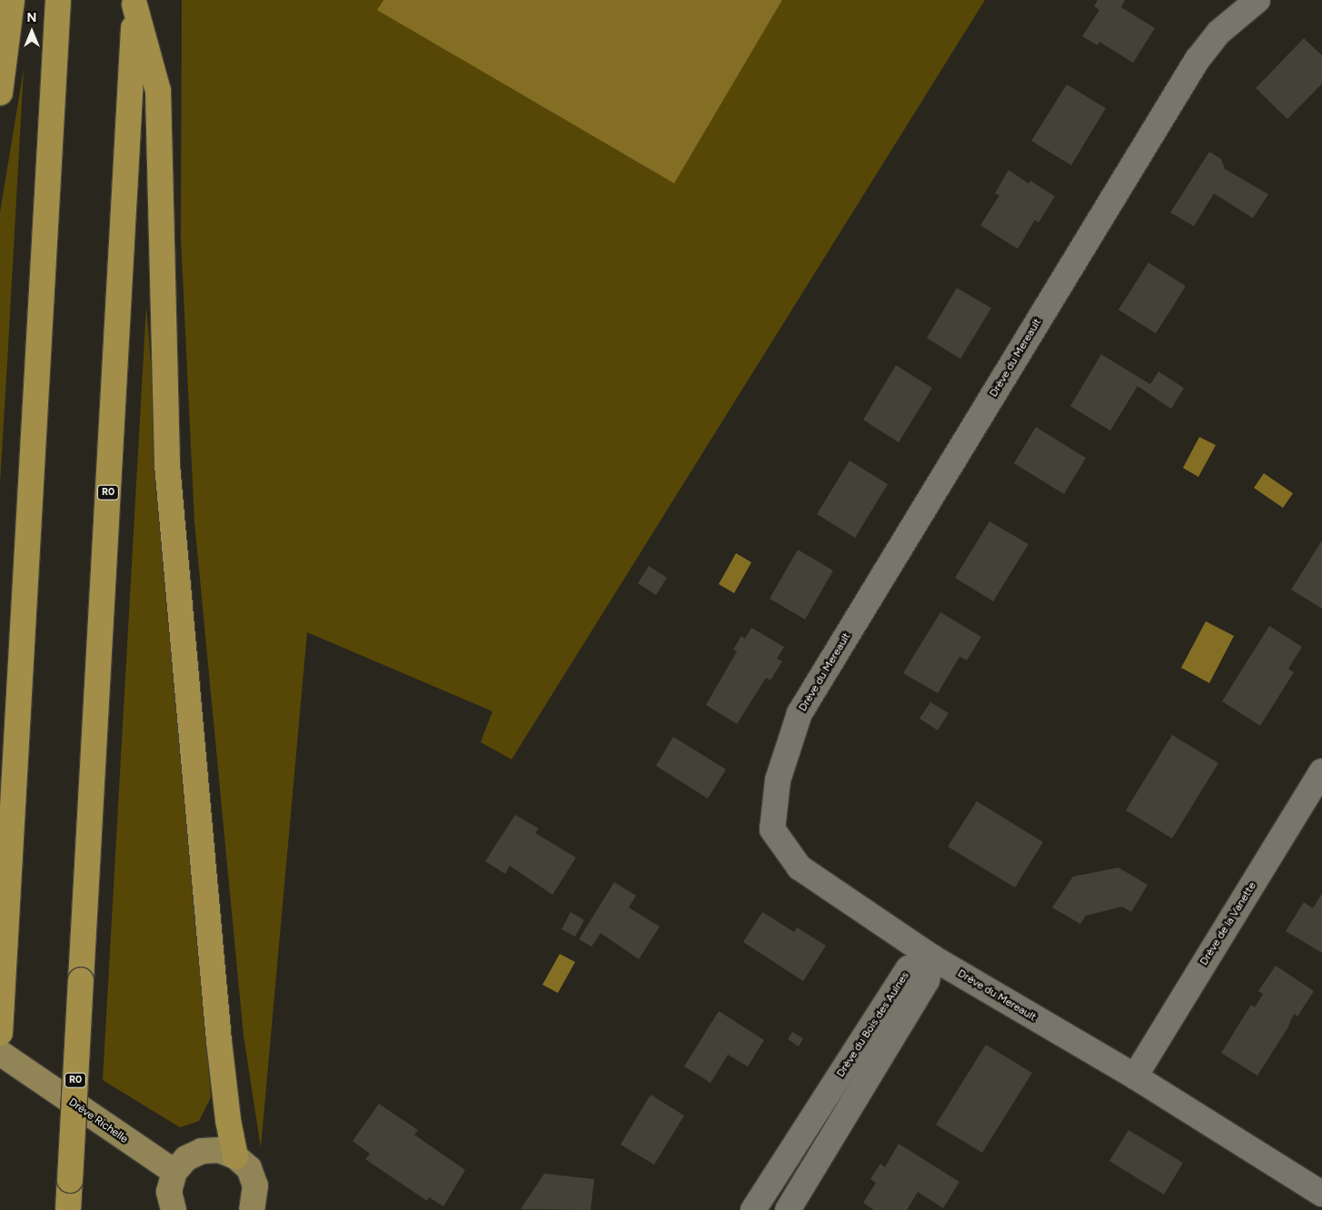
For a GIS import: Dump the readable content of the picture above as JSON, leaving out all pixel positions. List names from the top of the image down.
{
  "streets": {
    "highway": ["R0"],
    "main road": ["Drève Richelle"],
    "street": ["Drève du Mereault", "Drève de la Vanette", "Drève du Bois des Aulnes"]
  },
  "crossings": [
    ["Drève du Mereault", "Drève de la Vanette"],
    ["Drève du Mereault", "Drève du Bois des Aulnes"]
  ],
  "north": "top"
}
